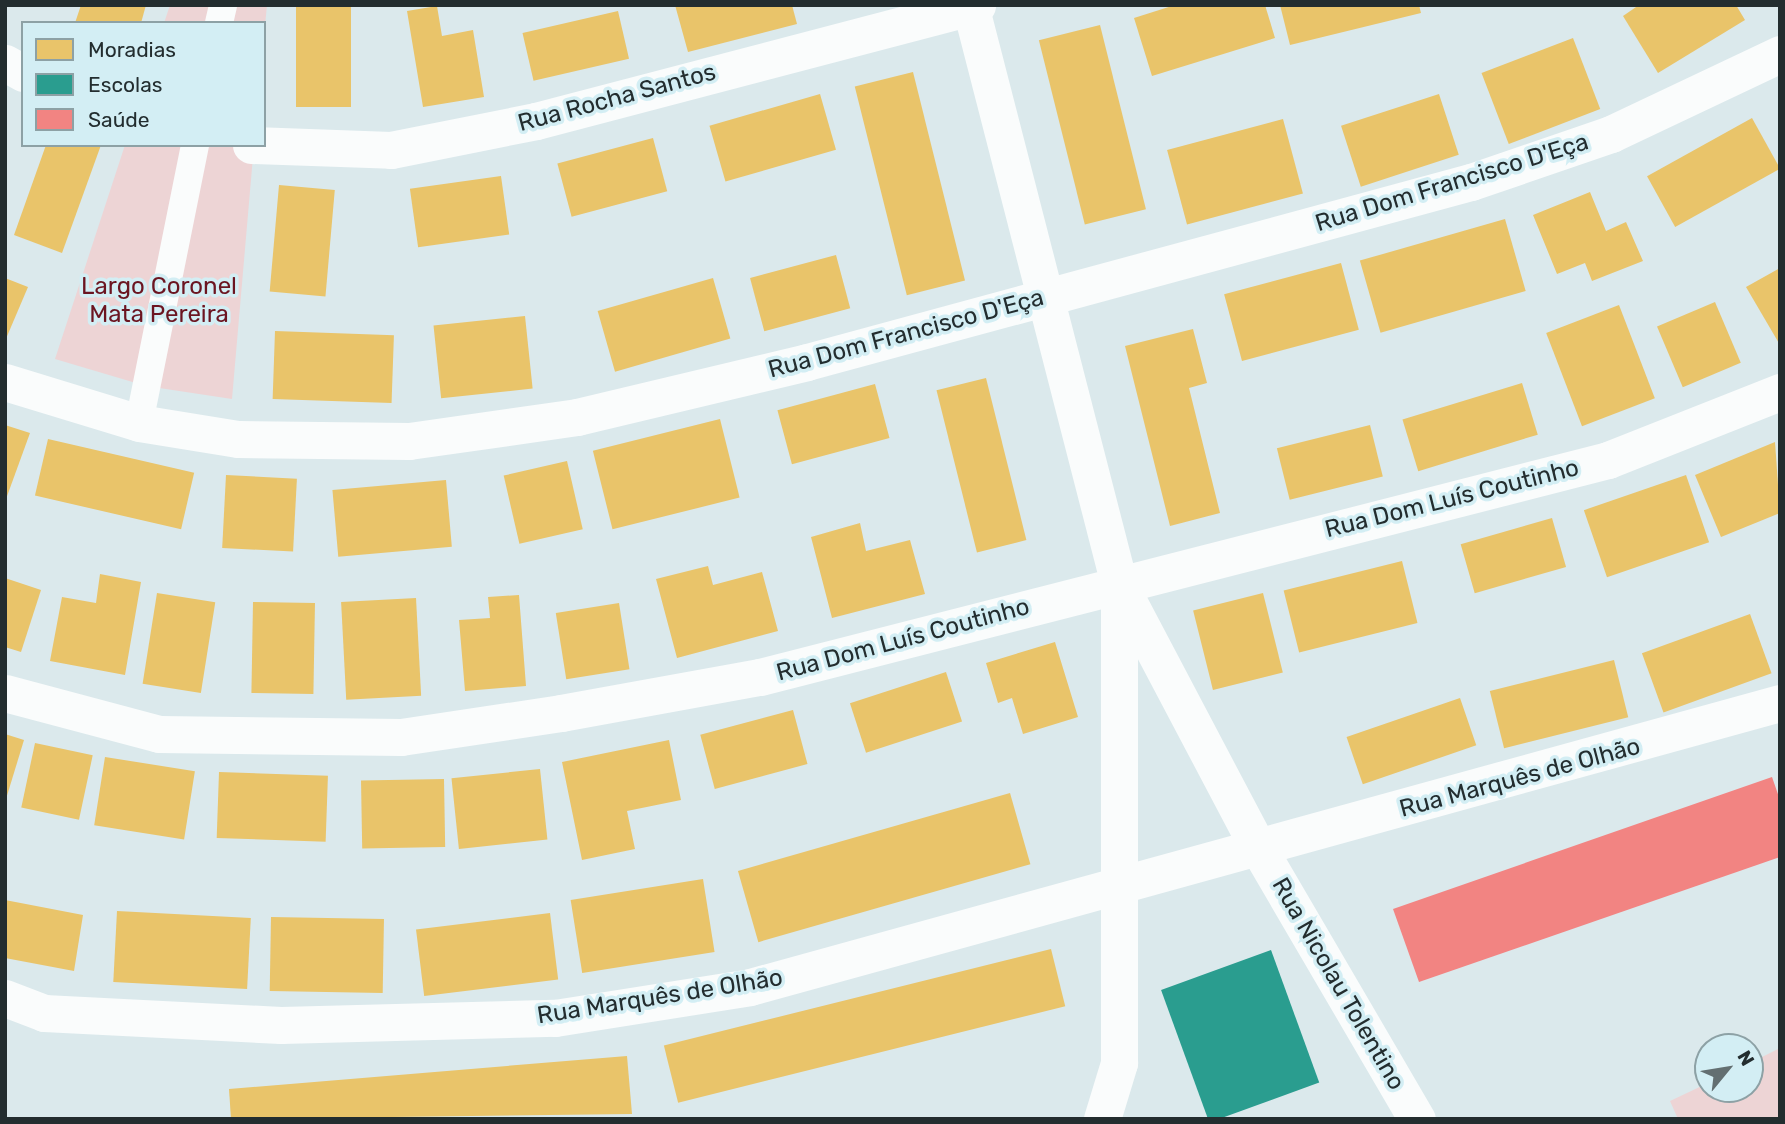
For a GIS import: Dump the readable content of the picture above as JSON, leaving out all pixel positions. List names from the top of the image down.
{
  "streets": {
    "street": [
      "Rua Rocha Santos",
      "Rua Dom Francisco D'Eça",
      "Rua Dom Luís Coutinho",
      "Rua Marquês de Olhão",
      "Rua Nicolau Tolentino"
    ]
  },
  "crossings": [
    ["Rua Marquês de Olhão", "Rua Nicolau Tolentino"]
  ],
  "parks": ["Largo Coronel Mata Pereira"],
  "legend": ["Moradias", "Escolas", "Saúde"],
  "north": "top right"
}
